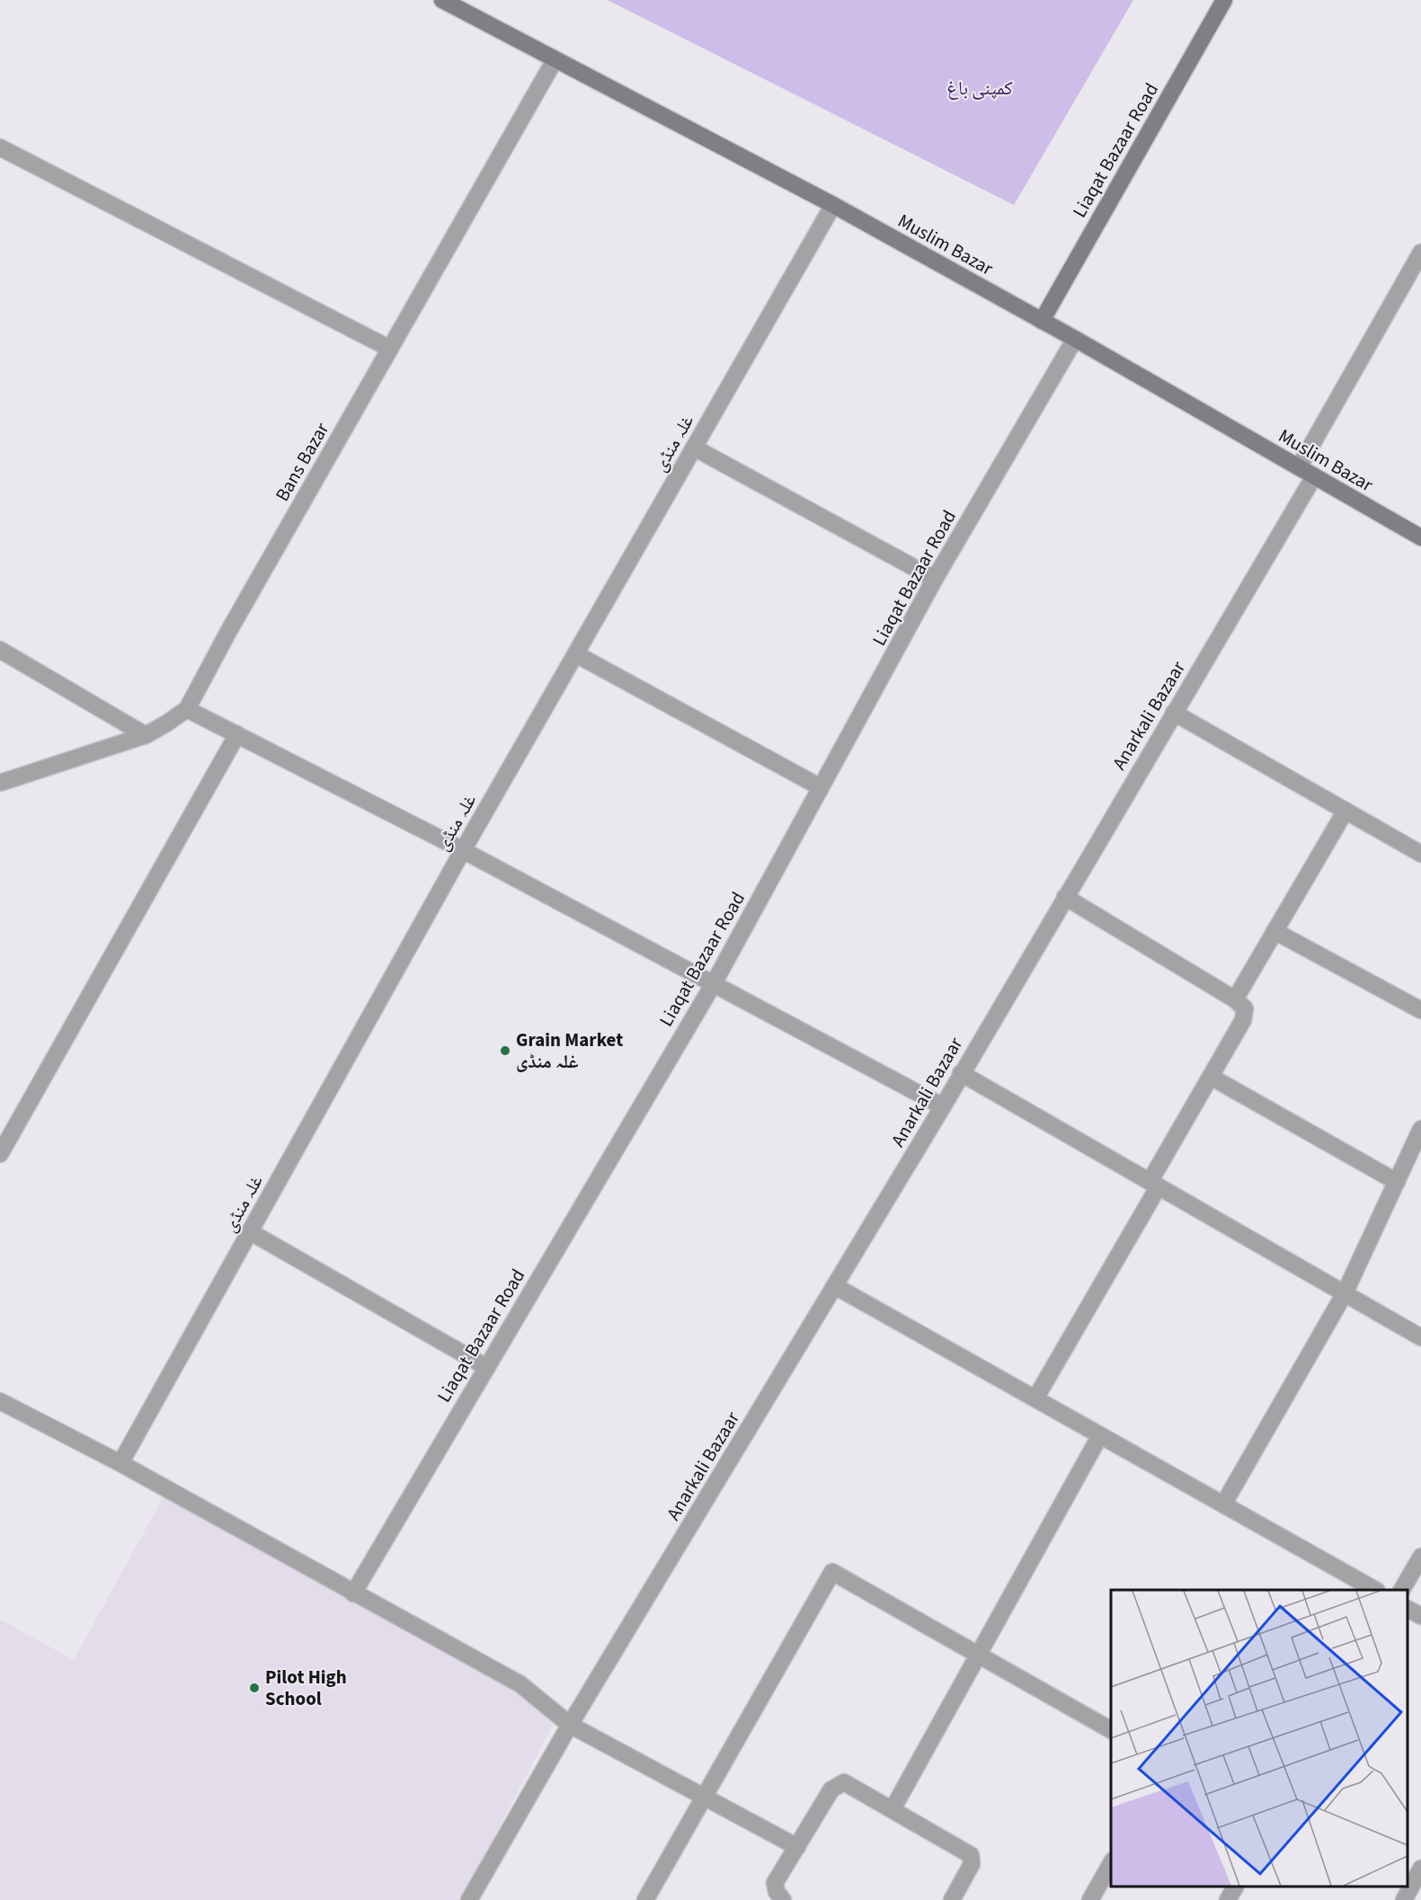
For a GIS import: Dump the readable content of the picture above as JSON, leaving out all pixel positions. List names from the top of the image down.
{
  "streets": {
    "main road": ["Liaqat Bazaar Road", "Muslim Bazar"],
    "street": ["غلہ منڈی", "Bans Bazar", "Anarkali Bazaar"]
  },
  "crossings": [
    ["Liaqat Bazaar Road", "Muslim Bazar"],
    ["Muslim Bazar", "غلہ منڈی"],
    ["Muslim Bazar", "Bans Bazar"],
    ["Muslim Bazar", "Anarkali Bazaar"]
  ],
  "parks": ["کمپنی باغ"],
  "places": ["Grain Market غلہ منڈی", "Pilot High School"]
}
